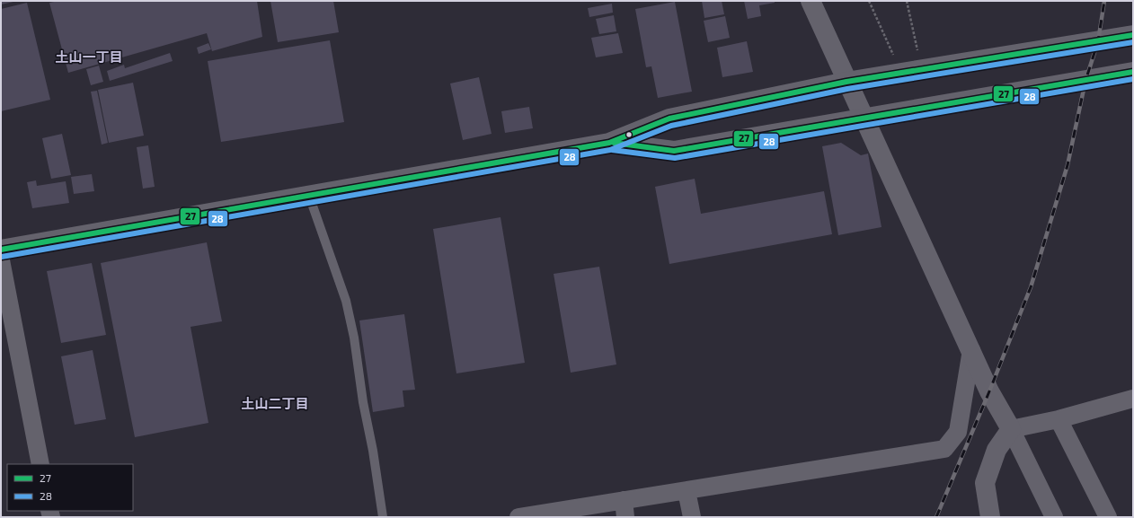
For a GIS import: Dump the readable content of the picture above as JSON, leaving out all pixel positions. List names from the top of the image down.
{
  "districts": ["土山一丁目", "土山二丁目"],
  "lines": ["transit line 27", "transit line 28"],
  "legend": ["27", "28"]
}
